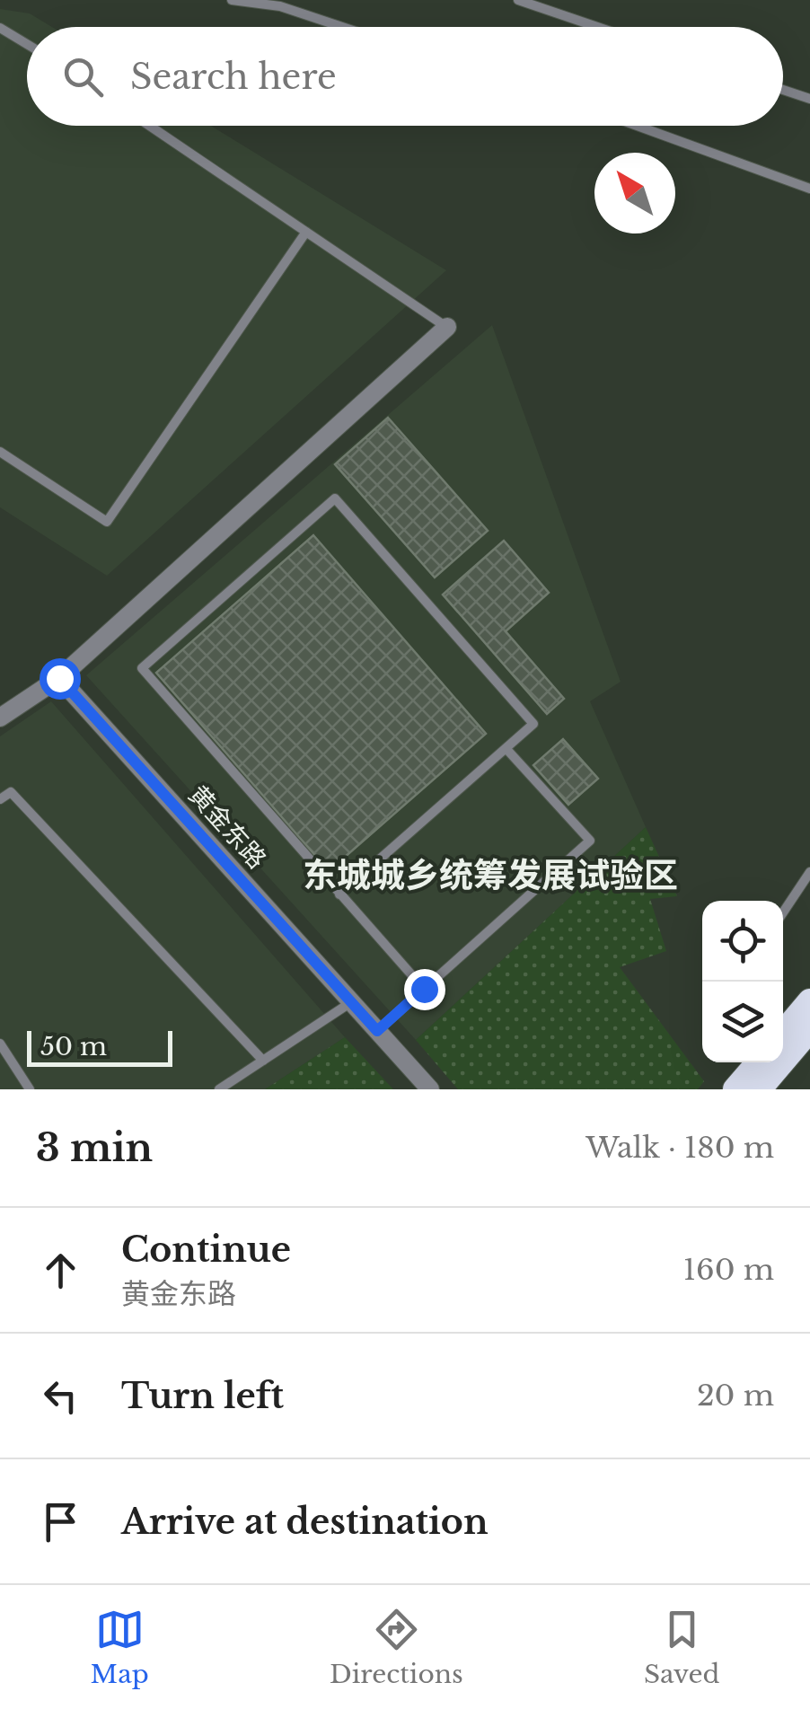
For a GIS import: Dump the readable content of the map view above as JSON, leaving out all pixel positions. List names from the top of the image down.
{
  "streets": {
    "street": ["黄金东路"]
  },
  "districts": ["东城城乡统筹发展试验区"],
  "scale_bar": "50 m",
  "north": "top left",
  "page": {
    "search": "Search here",
    "scale": "50 m",
    "heading": ["3 min", "Walk · 180 m"],
    "list": [
      ["Continue", "黄金东路", "160 m"],
      ["Turn left", "20 m"],
      "Arrive at destination"
    ],
    "nav": ["Map", "Directions", "Saved"]
  }
}
